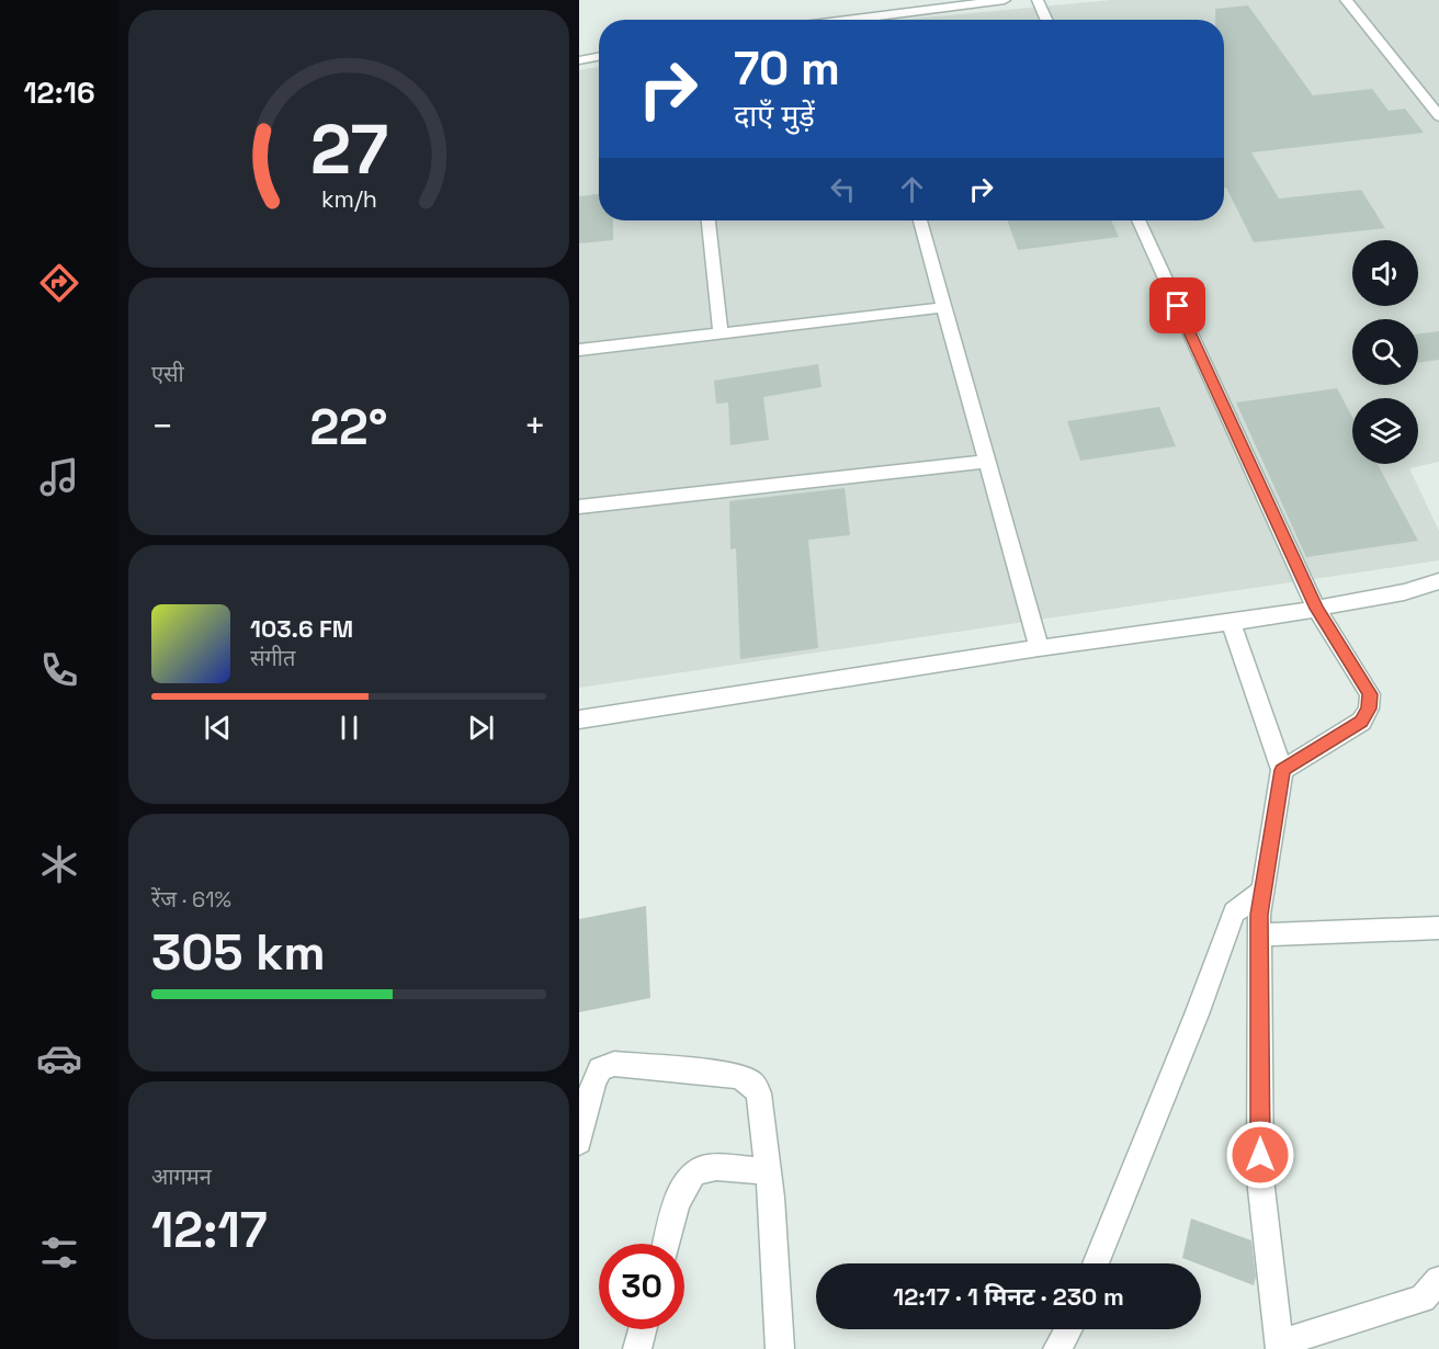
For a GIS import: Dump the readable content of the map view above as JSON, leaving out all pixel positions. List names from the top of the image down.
{
  "page": {
    "tabs": "12:16",
    "turn": ["70 m", "दाएँ मुड़ें"],
    "tile": [
      "एसी",
      ["रेंज · 61%", "305 km"],
      ["आगमन", "12:17"]
    ],
    "heat": ["−", "22°", "+"],
    "song": ["103.6 FM", "संगीत"],
    "limit": "30",
    "trip": "12:17 · 1 मिनट · 230 m",
    "gauge": ["27", "km/h"]
  }
}
